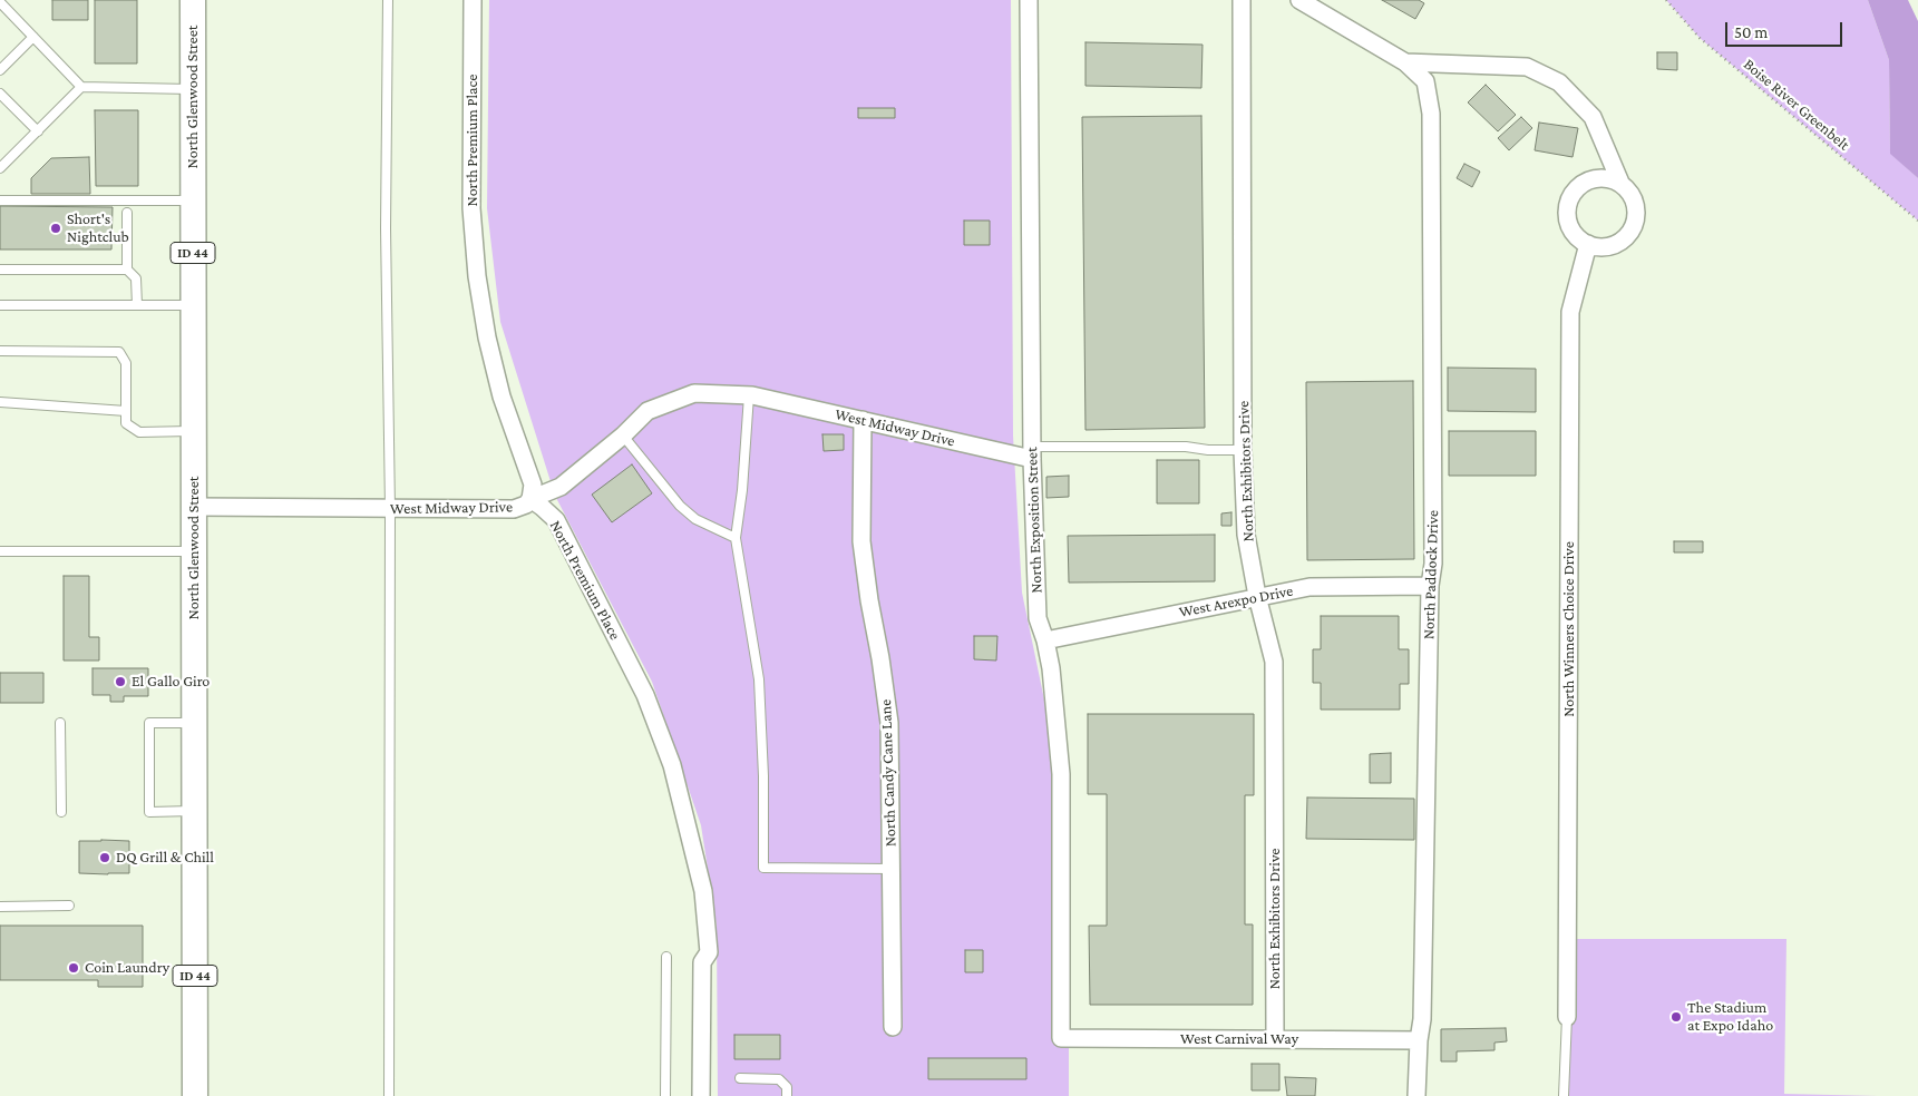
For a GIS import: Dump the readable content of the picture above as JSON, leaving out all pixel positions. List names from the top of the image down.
{
  "streets": {
    "main road": ["North Glenwood Street", "ID 44"],
    "street": [
      "North Premium Place",
      "West Midway Drive",
      "North Exhibitors Drive",
      "North Exposition Street",
      "North Paddock Drive",
      "West Arexpo Drive",
      "North Winners Choice Drive",
      "North Candy Cane Lane",
      "West Carnival Way"
    ],
    "path": ["Boise River Greenbelt"]
  },
  "crossings": [
    ["North Glenwood Street", "West Midway Drive"],
    ["North Premium Place", "West Midway Drive"],
    ["West Midway Drive", "North Exposition Street"],
    ["West Midway Drive", "North Candy Cane Lane"],
    ["North Exhibitors Drive", "West Arexpo Drive"],
    ["North Exhibitors Drive", "West Carnival Way"],
    ["North Exposition Street", "West Arexpo Drive"],
    ["North Exposition Street", "West Carnival Way"],
    ["North Paddock Drive", "West Arexpo Drive"],
    ["North Paddock Drive", "West Carnival Way"]
  ],
  "places": [
    "Short's Nightclub",
    "El Gallo Giro",
    "DQ Grill & Chill",
    "Coin Laundry",
    "The Stadium at Expo Idaho"
  ],
  "scale_bar": "50 m"
}
